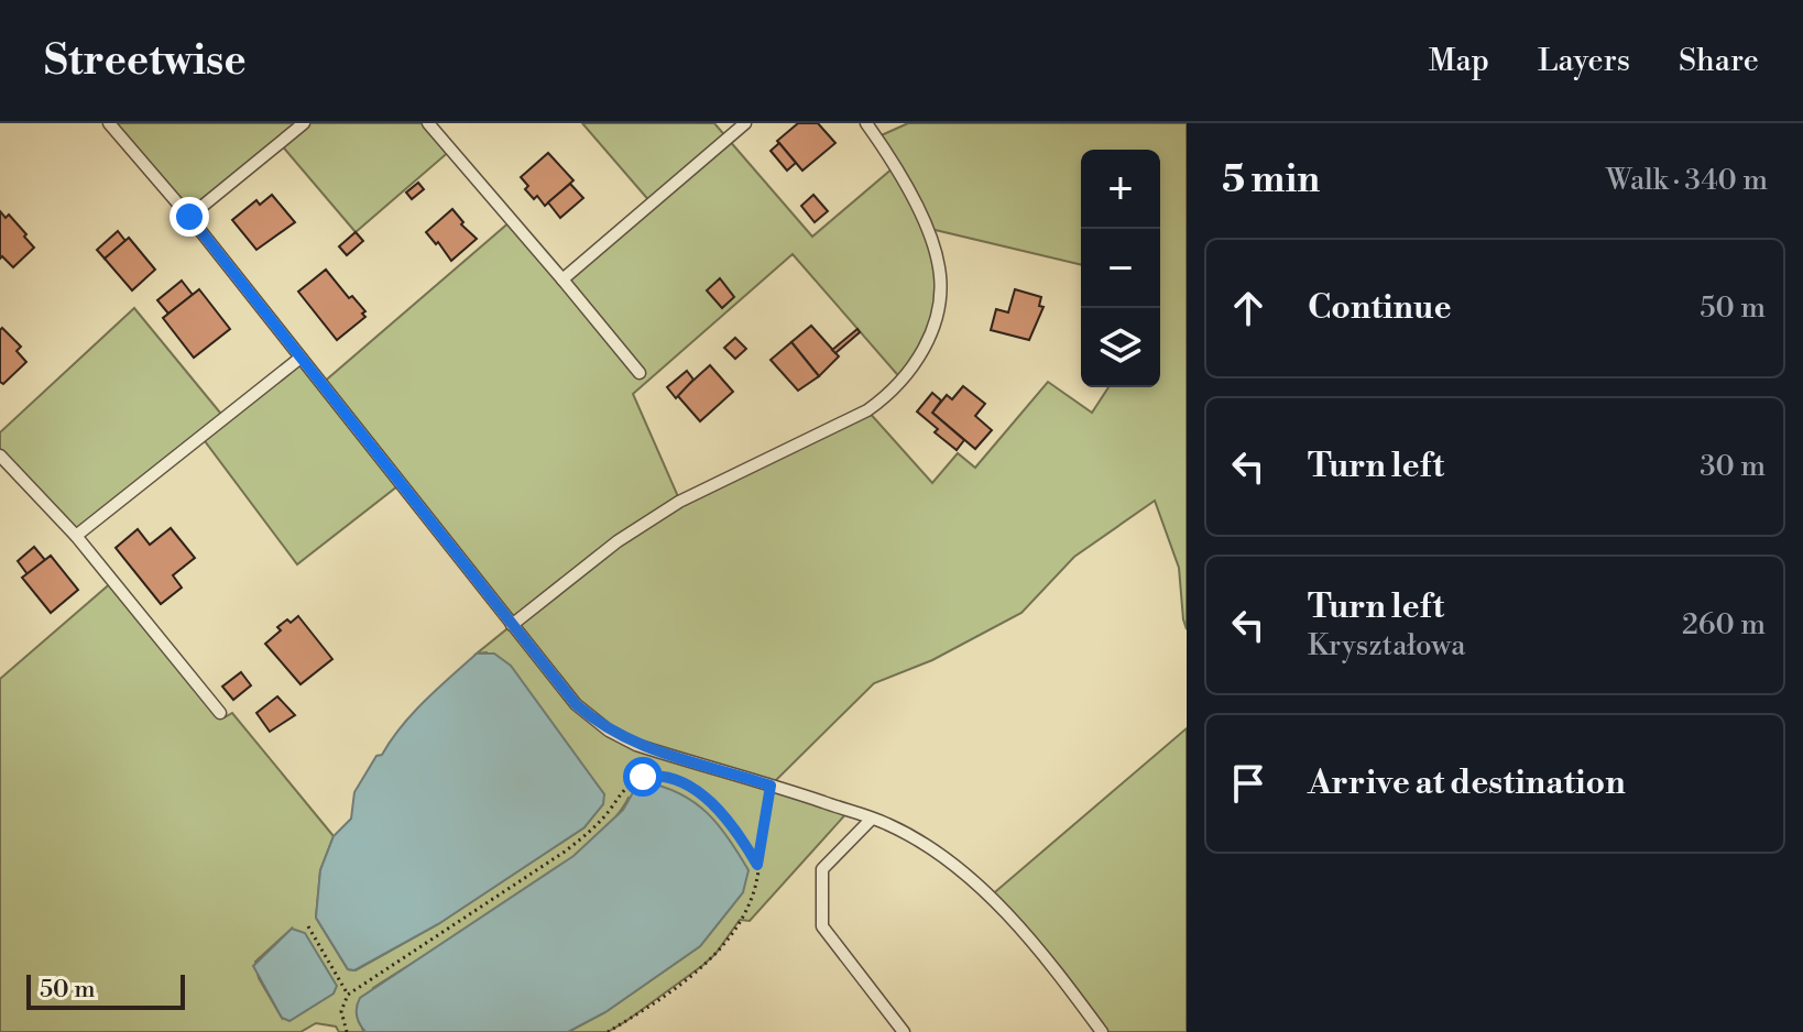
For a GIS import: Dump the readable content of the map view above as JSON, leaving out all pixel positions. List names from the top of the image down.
{
  "scale_bar": "50 m",
  "page": {
    "header": "Streetwise",
    "nav": ["Map", "Layers", "Share"],
    "heading": ["5 min", "Walk · 340 m"],
    "map_buttons": ["+", "−"],
    "list": [
      ["Continue", "50 m"],
      ["Turn left", "30 m"],
      ["Turn left", "Kryształowa", "260 m"],
      "Arrive at destination"
    ],
    "scale": "50 m"
  }
}
